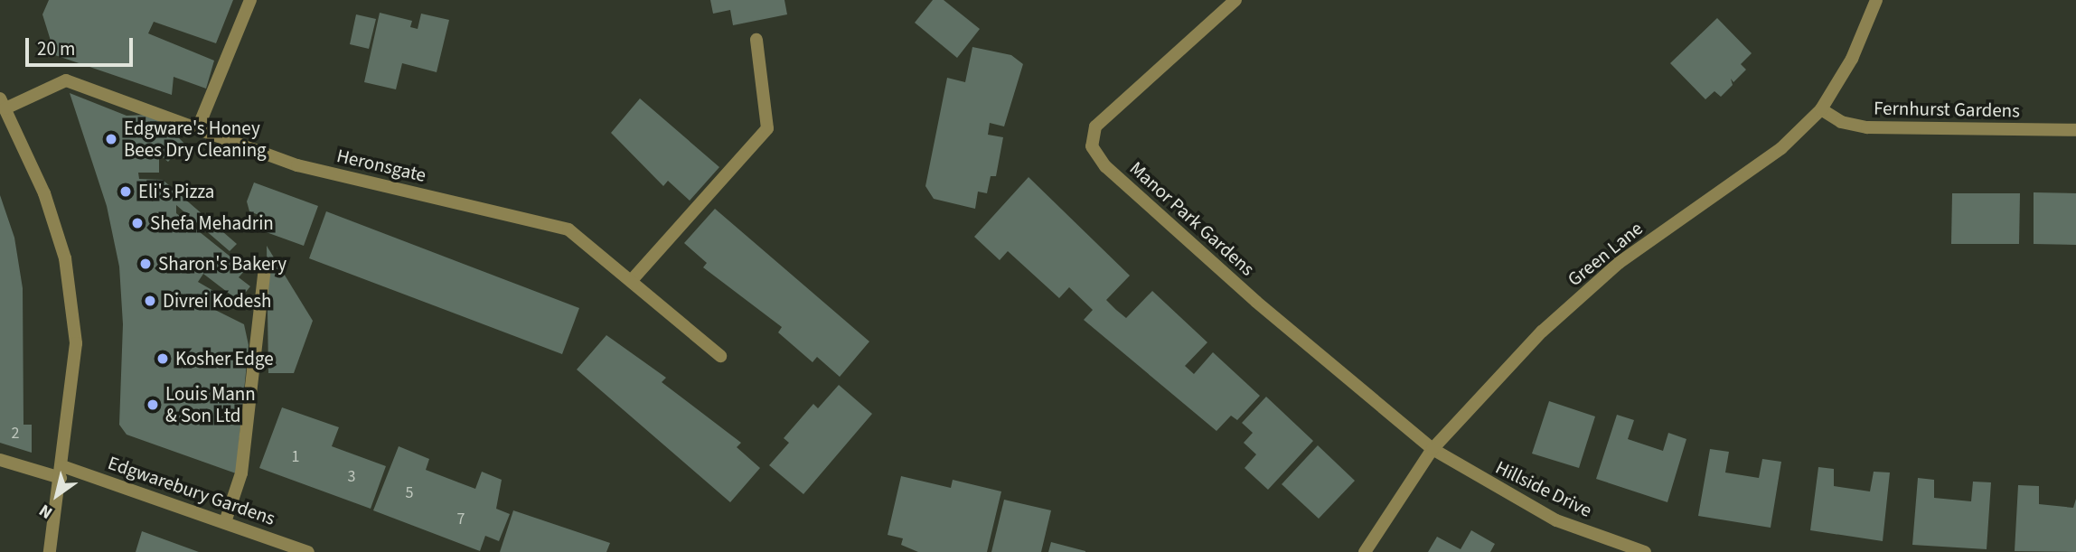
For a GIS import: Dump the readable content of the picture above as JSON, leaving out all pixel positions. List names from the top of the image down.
{
  "streets": {
    "street": [
      "Fernhurst Gardens",
      "Heronsgate",
      "Manor Park Gardens",
      "Green Lane",
      "Hillside Drive",
      "Edgwarebury Gardens"
    ]
  },
  "crossings": [
    ["Fernhurst Gardens", "Green Lane"],
    ["Manor Park Gardens", "Green Lane"],
    ["Manor Park Gardens", "Hillside Drive"],
    ["Green Lane", "Hillside Drive"]
  ],
  "places": [
    "Edgware's Honey Bees Dry Cleaning",
    "Eli's Pizza",
    "Shefa Mehadrin",
    "Sharon's Bakery",
    "Divrei Kodesh",
    "Kosher Edge",
    "Louis Mann & Son Ltd"
  ],
  "house_numbers": [
    "2",
    "1",
    "3",
    "5",
    "7"
  ],
  "scale_bar": "20 m",
  "north": "bottom left"
}
